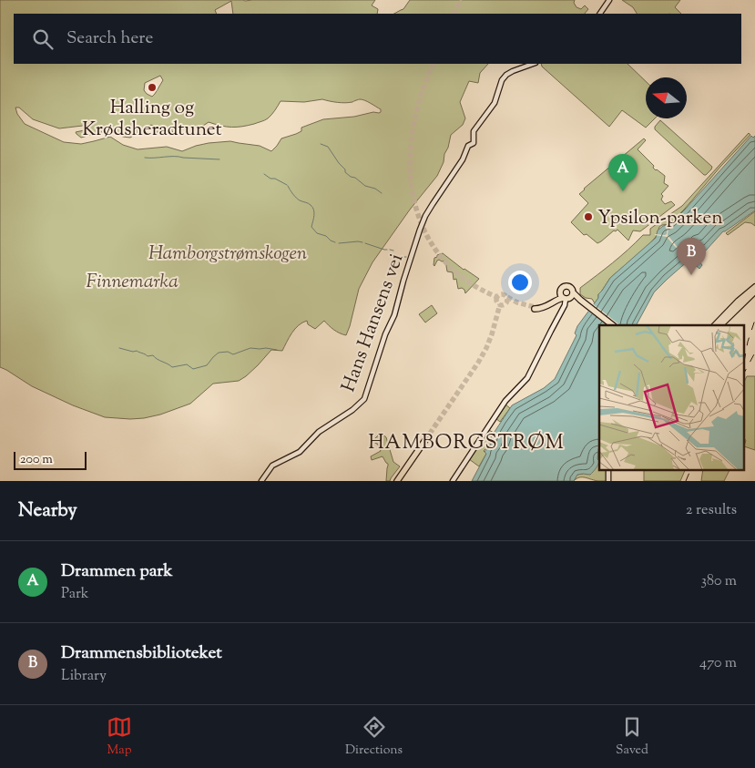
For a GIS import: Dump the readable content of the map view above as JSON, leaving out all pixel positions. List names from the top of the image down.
{
  "streets": {
    "main road": ["Hans Hansens vei"]
  },
  "districts": ["HAMBORGSTRØM"],
  "parks": ["Hamborgstrømskogen", "Finnemarka"],
  "places": ["Halling og Krødsheradtunet", "Ypsilon-parken"],
  "scale_bar": "200 m",
  "north": "left",
  "page": {
    "search": "Search here",
    "pins": ["A", "B"],
    "scale": "200 m",
    "heading": ["Nearby", "2 results"],
    "list": [
      {
        "mark": "A",
        "name": "Drammen park",
        "note": "Park",
        "value": "380 m"
      },
      {
        "mark": "B",
        "name": "Drammensbiblioteket",
        "note": "Library",
        "value": "470 m"
      }
    ],
    "nav": ["Map", "Directions", "Saved"]
  }
}
